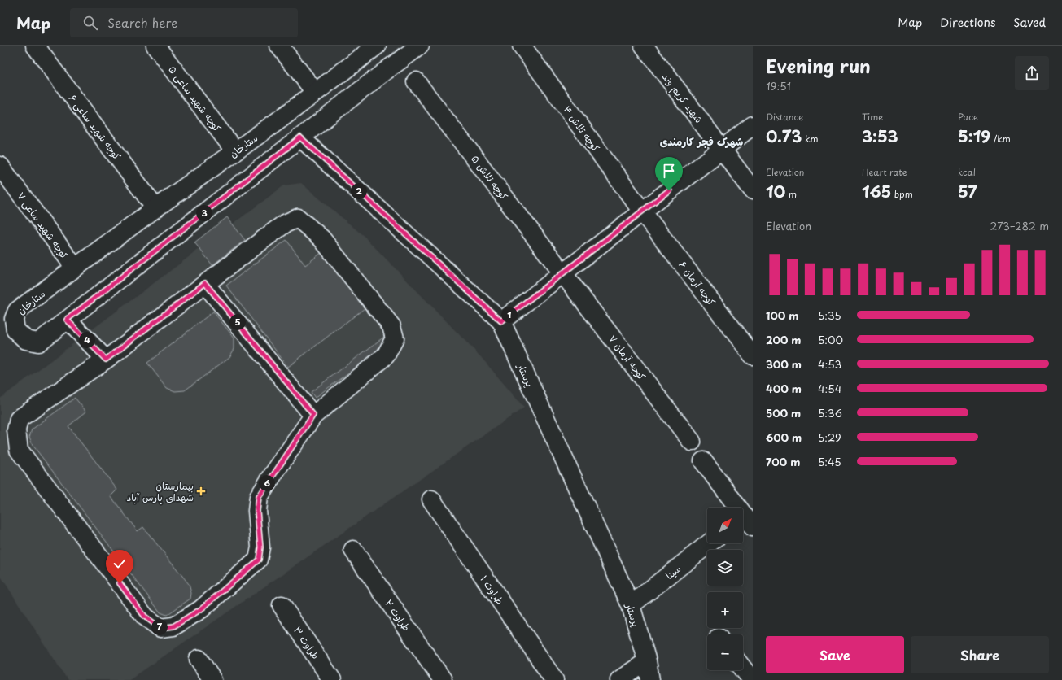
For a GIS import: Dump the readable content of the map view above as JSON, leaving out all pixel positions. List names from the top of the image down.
{
  "streets": {
    "street": [
      "شهید کریم وند",
      "کوچه شهید ساعی ۵",
      "کوچه شهید ساعی ۶",
      "کوچه تلاش ۴",
      "ستارخان",
      "کوچه تلاش ۵",
      "کوچه شهید ساعی ۷",
      "کوچه آرمان ۶",
      "کوچه آرمان ۷",
      "پرستار",
      "سینا",
      "طراوت ۱",
      "طراوت ۲",
      "طراوت ۳"
    ]
  },
  "crossings": [
    ["کوچه شهید ساعی ۵", "ستارخان"],
    ["کوچه شهید ساعی ۶", "ستارخان"],
    ["کوچه تلاش ۴", "کوچه آرمان ۶"],
    ["ستارخان", "کوچه شهید ساعی ۷"],
    ["ستارخان", "پرستار"],
    ["کوچه تلاش ۵", "کوچه آرمان ۷"],
    ["پرستار", "سینا"]
  ],
  "districts": ["شهرک فجر کارمندی"],
  "places": {
    "health": ["بیمارستان شهدای پارس آباد"]
  },
  "north": "top right",
  "page": {
    "header": "Map",
    "search": "Search here",
    "nav": ["Map", "Directions", "Saved"],
    "heading": ["Evening run", "19:51"],
    "stats": [
      ["Distance", "0.73 km"],
      ["Time", "3:53"],
      ["Pace", "5:19 /km"],
      ["Elevation", "10 m"],
      ["Heart rate", "165 bpm"],
      ["kcal", "57"]
    ],
    "pins": [
      "2",
      "3",
      "1",
      "5",
      "4",
      "6",
      "7"
    ],
    "chart": ["Elevation", "273–282 m"],
    "list": [
      {
        "name": "100 m",
        "note": "5:35"
      },
      {
        "name": "200 m",
        "note": "5:00"
      },
      {
        "name": "300 m",
        "note": "4:53"
      },
      {
        "name": "400 m",
        "note": "4:54"
      },
      {
        "name": "500 m",
        "note": "5:36"
      },
      {
        "name": "600 m",
        "note": "5:29"
      },
      {
        "name": "700 m",
        "note": "5:45"
      }
    ],
    "map_buttons": ["+", "−"],
    "buttons": ["Save", "Share"]
  }
}
